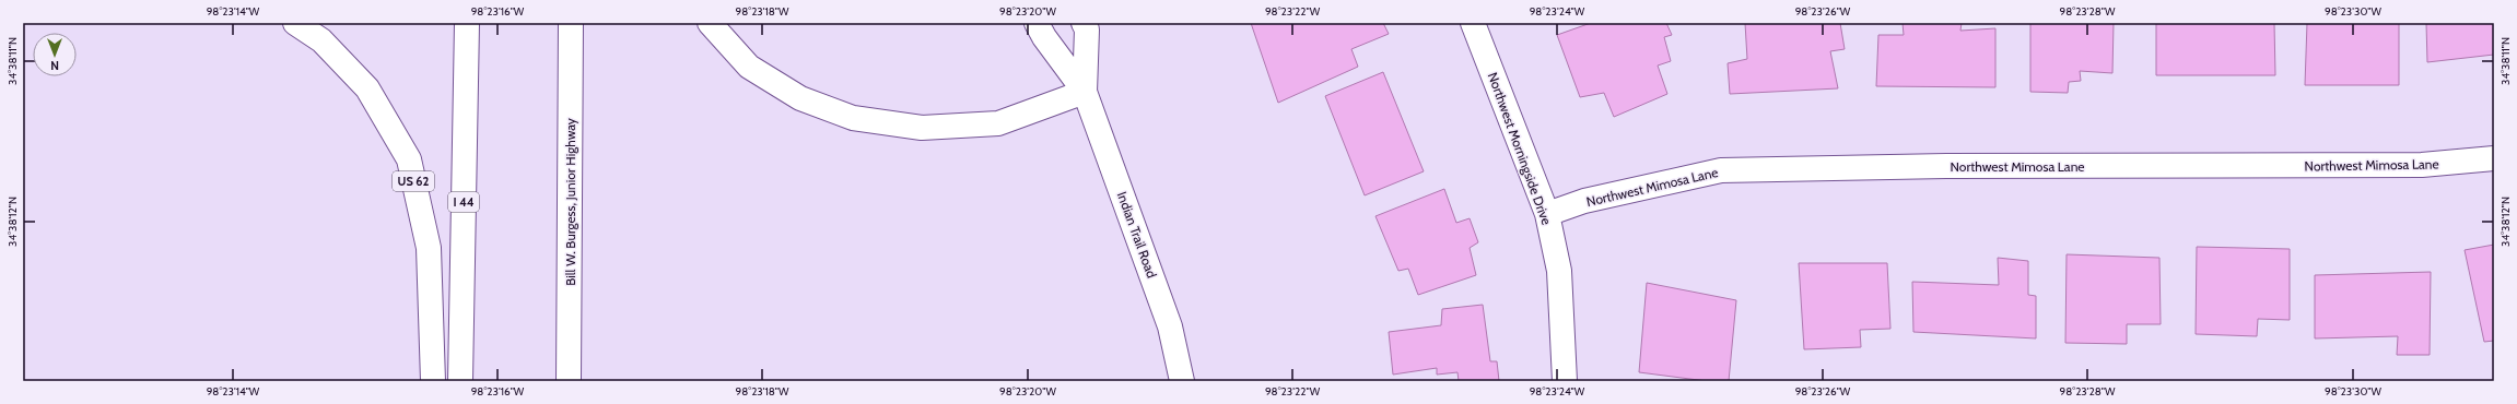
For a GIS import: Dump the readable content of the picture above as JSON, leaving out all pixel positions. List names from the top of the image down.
{
  "streets": {
    "main road": [
      "Northwest Morningside Drive",
      "Northwest Mimosa Lane",
      "US 62",
      "I 44",
      "Bill W. Burgess, Junior Highway",
      "Indian Trail Road"
    ]
  },
  "crossings": [
    ["Northwest Morningside Drive", "Northwest Mimosa Lane"]
  ],
  "north": "bottom",
  "coordinates": [
    "98°23'14\"W",
    "98°23'16\"W",
    "98°23'18\"W",
    "98°23'20\"W",
    "98°23'22\"W",
    "98°23'24\"W",
    "98°23'26\"W",
    "98°23'28\"W",
    "98°23'30\"W",
    "34°38'11\"N",
    "34°38'12\"N"
  ]
}
